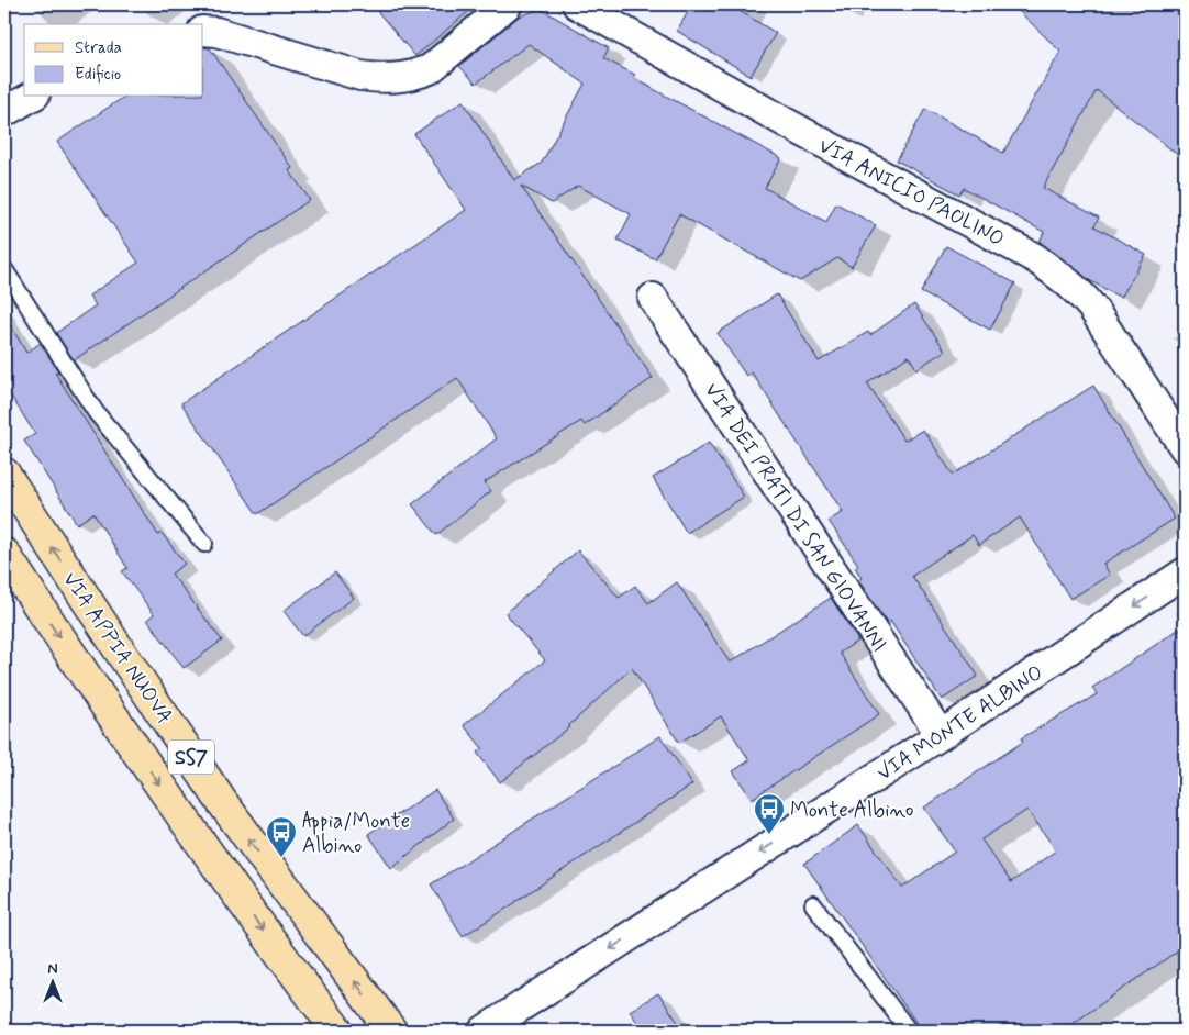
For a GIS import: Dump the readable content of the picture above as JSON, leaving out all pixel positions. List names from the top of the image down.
{
  "streets": {
    "main road": ["VIA APPIA NUOVA", "SS7"],
    "street": ["VIA ANICIO PAOLINO", "VIA DEI PRATI DI SAN GIOVANNI", "VIA MONTE ALBINO"]
  },
  "crossings": [
    ["VIA DEI PRATI DI SAN GIOVANNI", "VIA MONTE ALBINO"]
  ],
  "one_way": ["VIA MONTE ALBINO"],
  "places": {
    "bus stop": ["Monte Albino", "Appia/Monte Albino"]
  },
  "legend": ["Strada", "Edificio"],
  "north": "top"
}
